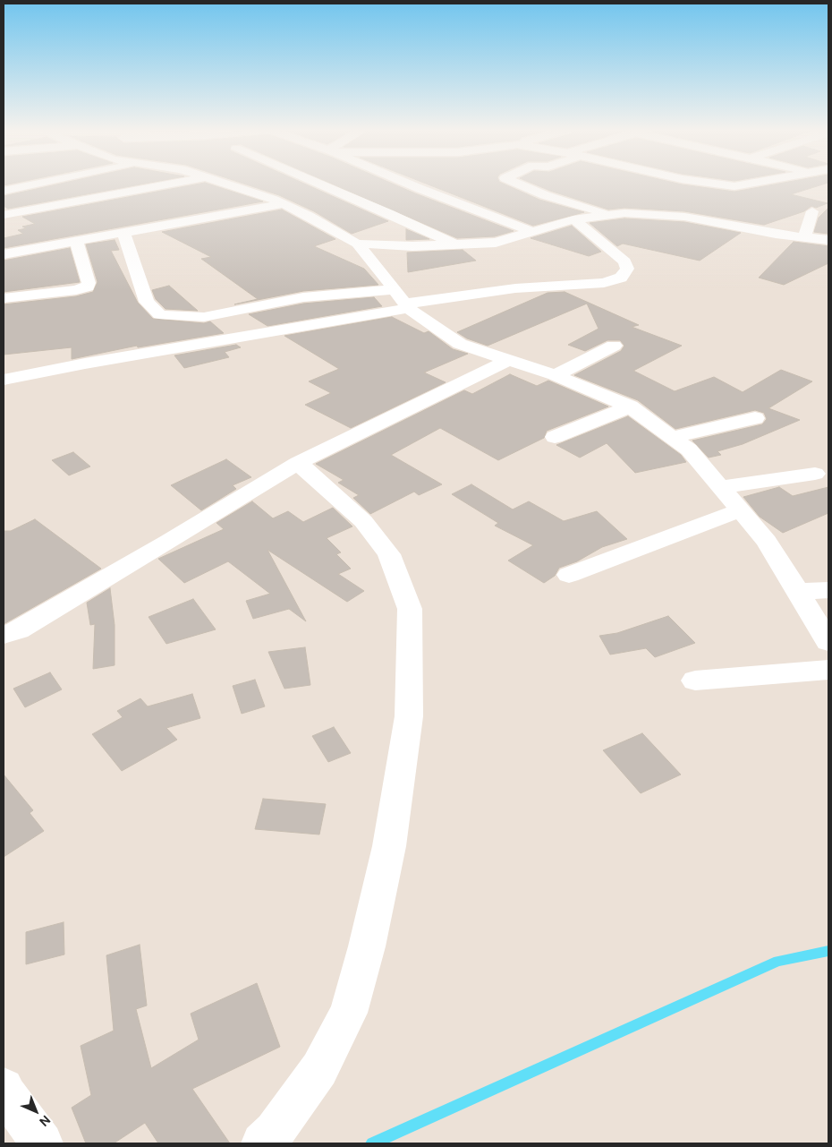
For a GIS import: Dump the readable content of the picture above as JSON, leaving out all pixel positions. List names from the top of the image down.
{
  "north": "bottom right"
}
